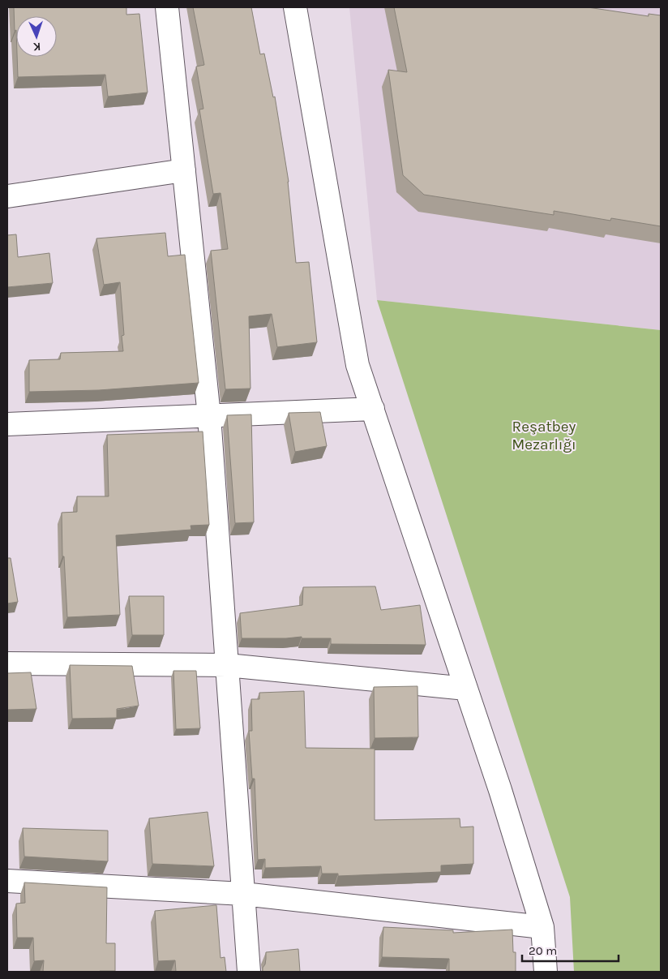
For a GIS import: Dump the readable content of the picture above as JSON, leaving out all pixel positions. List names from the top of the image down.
{
  "parks": ["Reşatbey Mezarlığı"],
  "scale_bar": "20 m",
  "north": "bottom"
}
